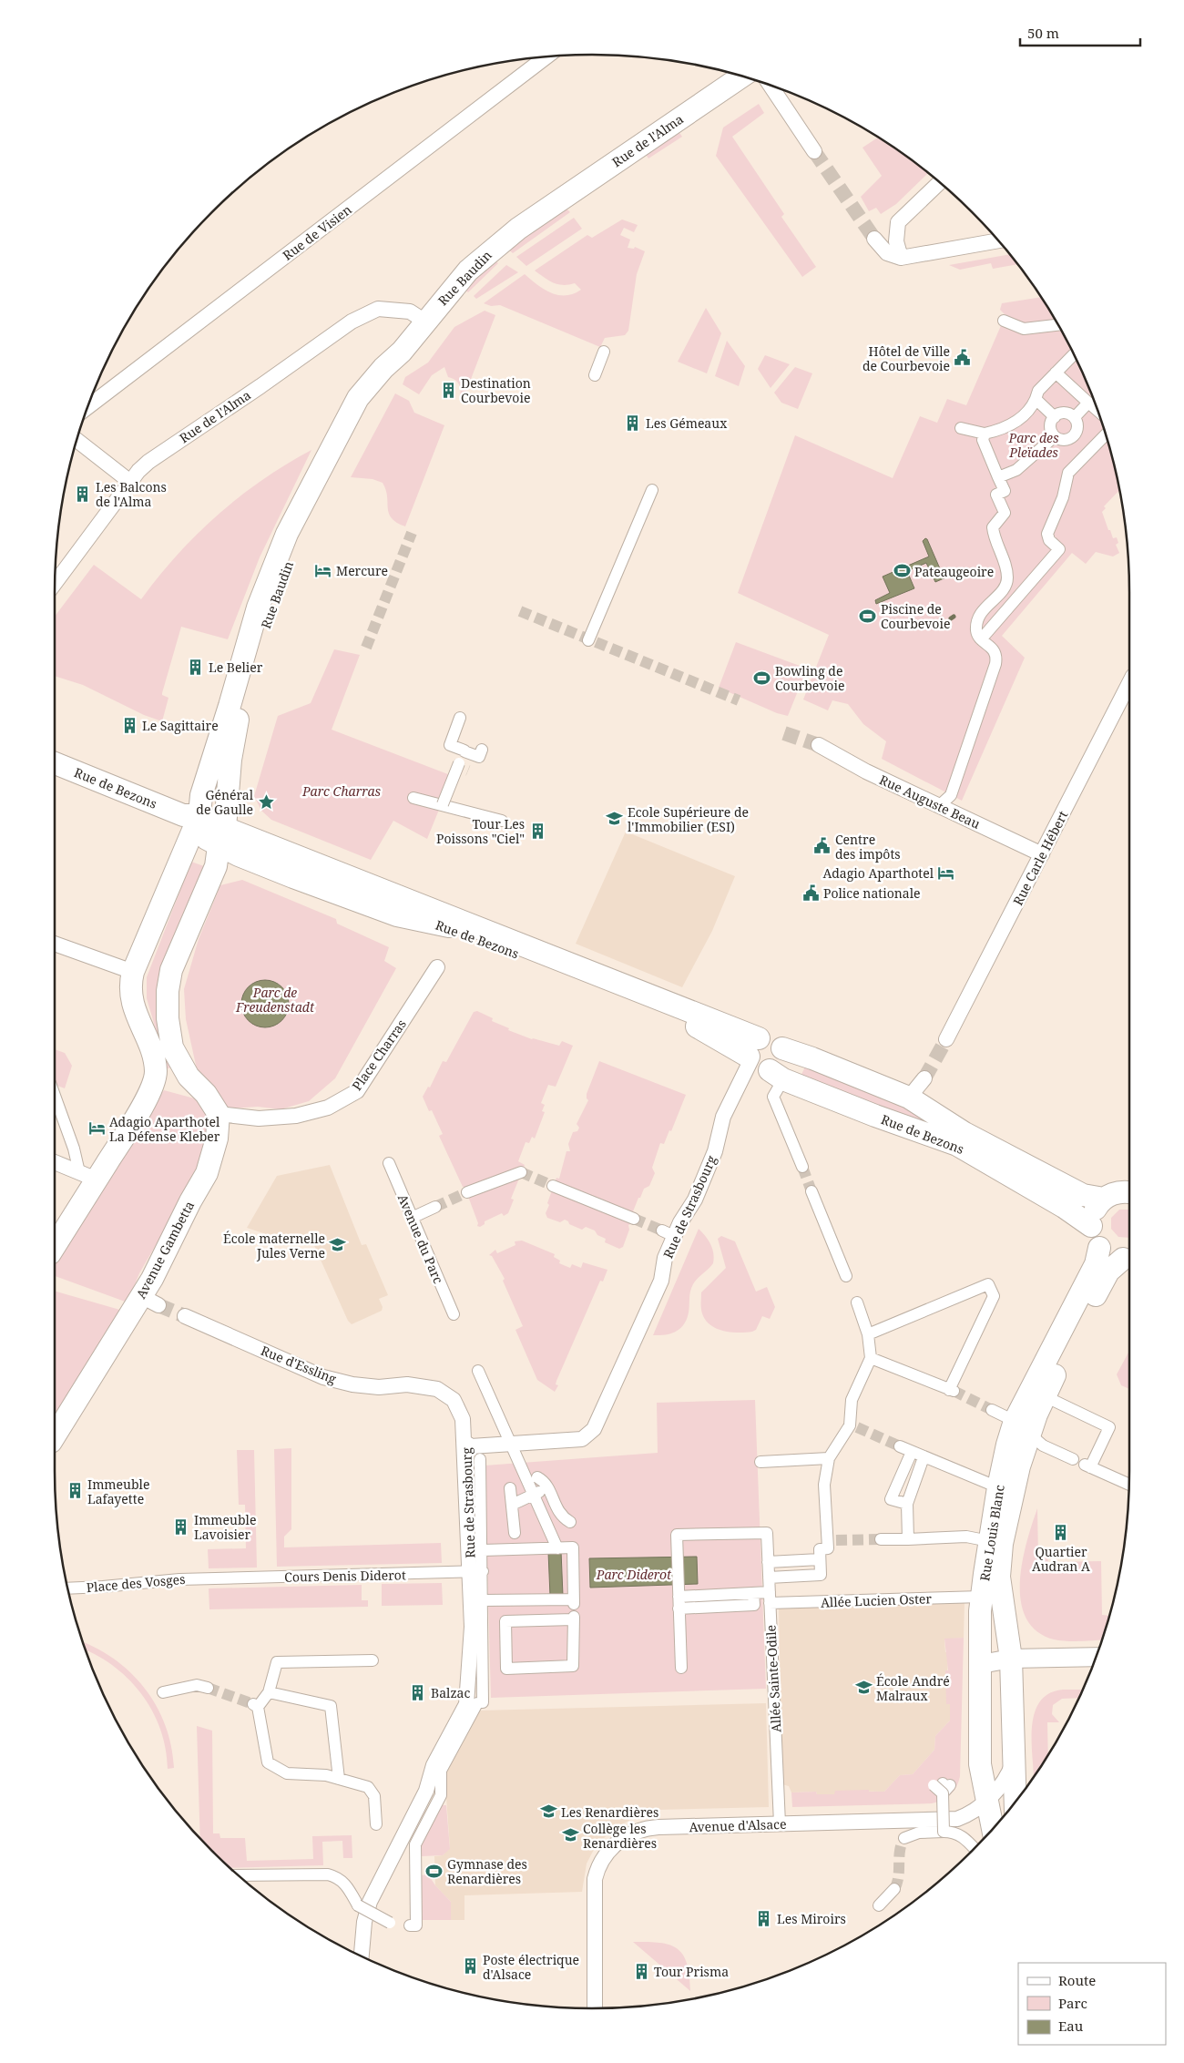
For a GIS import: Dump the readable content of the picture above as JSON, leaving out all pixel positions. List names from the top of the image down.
{
  "streets": {
    "main road": [
      "Rue de l'Alma",
      "Rue Baudin",
      "Rue de Bezons",
      "Avenue Gambetta",
      "Rue Louis Blanc"
    ],
    "street": [
      "Rue de Visien",
      "Rue Auguste Beau",
      "Rue Carle Hébert",
      "Place Charras",
      "Rue de Strasbourg",
      "Avenue du Parc",
      "Rue d'Essling",
      "Cours Denis Diderot",
      "Place des Vosges",
      "Allée Lucien Oster",
      "Allée Sainte-Odile",
      "Avenue d'Alsace"
    ]
  },
  "crossings": [
    ["Rue de l'Alma", "Rue Baudin"],
    ["Rue Baudin", "Rue de Bezons"],
    ["Rue de Bezons", "Rue de Strasbourg"],
    ["Rue Auguste Beau", "Rue Carle Hébert"],
    ["Place Charras", "Avenue Gambetta"],
    ["Rue de Strasbourg", "Rue d'Essling"],
    ["Rue de Strasbourg", "Cours Denis Diderot"],
    ["Rue Louis Blanc", "Allée Lucien Oster"],
    ["Rue Louis Blanc", "Avenue d'Alsace"],
    ["Cours Denis Diderot", "Place des Vosges"],
    ["Allée Lucien Oster", "Allée Sainte-Odile"],
    ["Allée Sainte-Odile", "Avenue d'Alsace"]
  ],
  "parks": [
    "Parc des Pleïades",
    "Parc Charras",
    "Parc de Freudenstadt",
    "Parc Diderot"
  ],
  "places": {
    "public building": ["Hôtel de Ville de Courbevoie", "Centre des impôts", "Police nationale"],
    "building": [
      "Destination Courbevoie",
      "Les Gémeaux",
      "Les Balcons de l'Alma",
      "Le Belier",
      "Le Sagittaire",
      "Tour Les Poissons \"Ciel\"",
      "Immeuble Lafayette",
      "Immeuble Lavoisier",
      "Quartier Audran A",
      "Balzac",
      "Les Miroirs",
      "Poste électrique d'Alsace",
      "Tour Prisma"
    ],
    "hotel": ["Mercure", "Adagio Aparthotel", "Adagio Aparthotel La Défense Kleber"],
    "sports": [
      "Pateaugeoire",
      "Piscine de Courbevoie",
      "Bowling de Courbevoie",
      "Gymnase des Renardières"
    ],
    "place": ["Général de Gaulle"],
    "school or university": [
      "Ecole Supérieure de l'Immobilier (ESI)",
      "École maternelle Jules Verne",
      "École André Malraux",
      "Les Renardières",
      "Collège les Renardières"
    ]
  },
  "legend": ["Route", "Parc", "Eau"],
  "scale_bar": "50 m"
}
